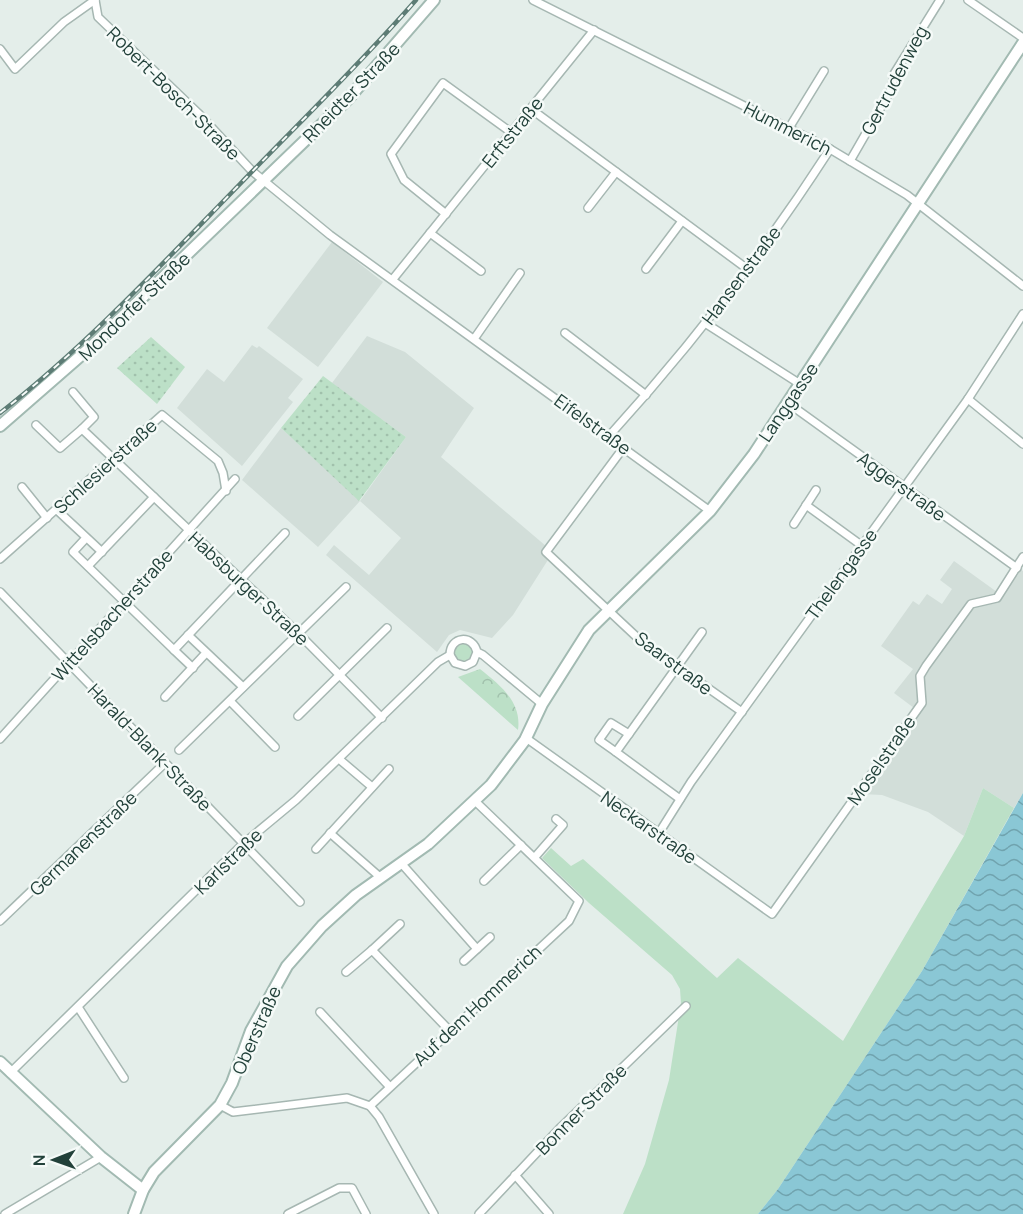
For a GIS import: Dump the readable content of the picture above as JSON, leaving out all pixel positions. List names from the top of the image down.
{
  "streets": {
    "street": [
      "Gertrudenweg",
      "Rheidter Straße",
      "Robert-Bosch-Straße",
      "Hummerich",
      "Erftstraße",
      "Hansenstraße",
      "Mondorfer Straße",
      "Langgasse",
      "Eifelstraße",
      "Schlesierstraße",
      "Aggerstraße",
      "Thelengasse",
      "Habsburger Straße",
      "Wittelsbacherstraße",
      "Saarstraße",
      "Harald-Blank-Straße",
      "Moselstraße",
      "Neckarstraße",
      "Germanenstraße",
      "Karlstraße",
      "Auf dem Hommerich",
      "Oberstraße",
      "Bonner Straße"
    ]
  },
  "crossings": [
    ["Gertrudenweg", "Hummerich"],
    ["Rheidter Straße", "Robert-Bosch-Straße"],
    ["Rheidter Straße", "Mondorfer Straße"],
    ["Rheidter Straße", "Eifelstraße"],
    ["Robert-Bosch-Straße", "Mondorfer Straße"],
    ["Robert-Bosch-Straße", "Eifelstraße"],
    ["Hummerich", "Erftstraße"],
    ["Hummerich", "Hansenstraße"],
    ["Hummerich", "Langgasse"],
    ["Erftstraße", "Eifelstraße"],
    ["Hansenstraße", "Eifelstraße"],
    ["Mondorfer Straße", "Eifelstraße"],
    ["Langgasse", "Eifelstraße"],
    ["Langgasse", "Aggerstraße"],
    ["Langgasse", "Saarstraße"],
    ["Langgasse", "Neckarstraße"],
    ["Langgasse", "Karlstraße"],
    ["Langgasse", "Oberstraße"],
    ["Eifelstraße", "Saarstraße"],
    ["Schlesierstraße", "Habsburger Straße"],
    ["Schlesierstraße", "Wittelsbacherstraße"],
    ["Aggerstraße", "Thelengasse"],
    ["Aggerstraße", "Moselstraße"],
    ["Thelengasse", "Saarstraße"],
    ["Thelengasse", "Neckarstraße"],
    ["Habsburger Straße", "Wittelsbacherstraße"],
    ["Habsburger Straße", "Karlstraße"],
    ["Wittelsbacherstraße", "Harald-Blank-Straße"],
    ["Harald-Blank-Straße", "Germanenstraße"],
    ["Harald-Blank-Straße", "Karlstraße"],
    ["Moselstraße", "Neckarstraße"],
    ["Neckarstraße", "Oberstraße"]
  ],
  "north": "left"
}
